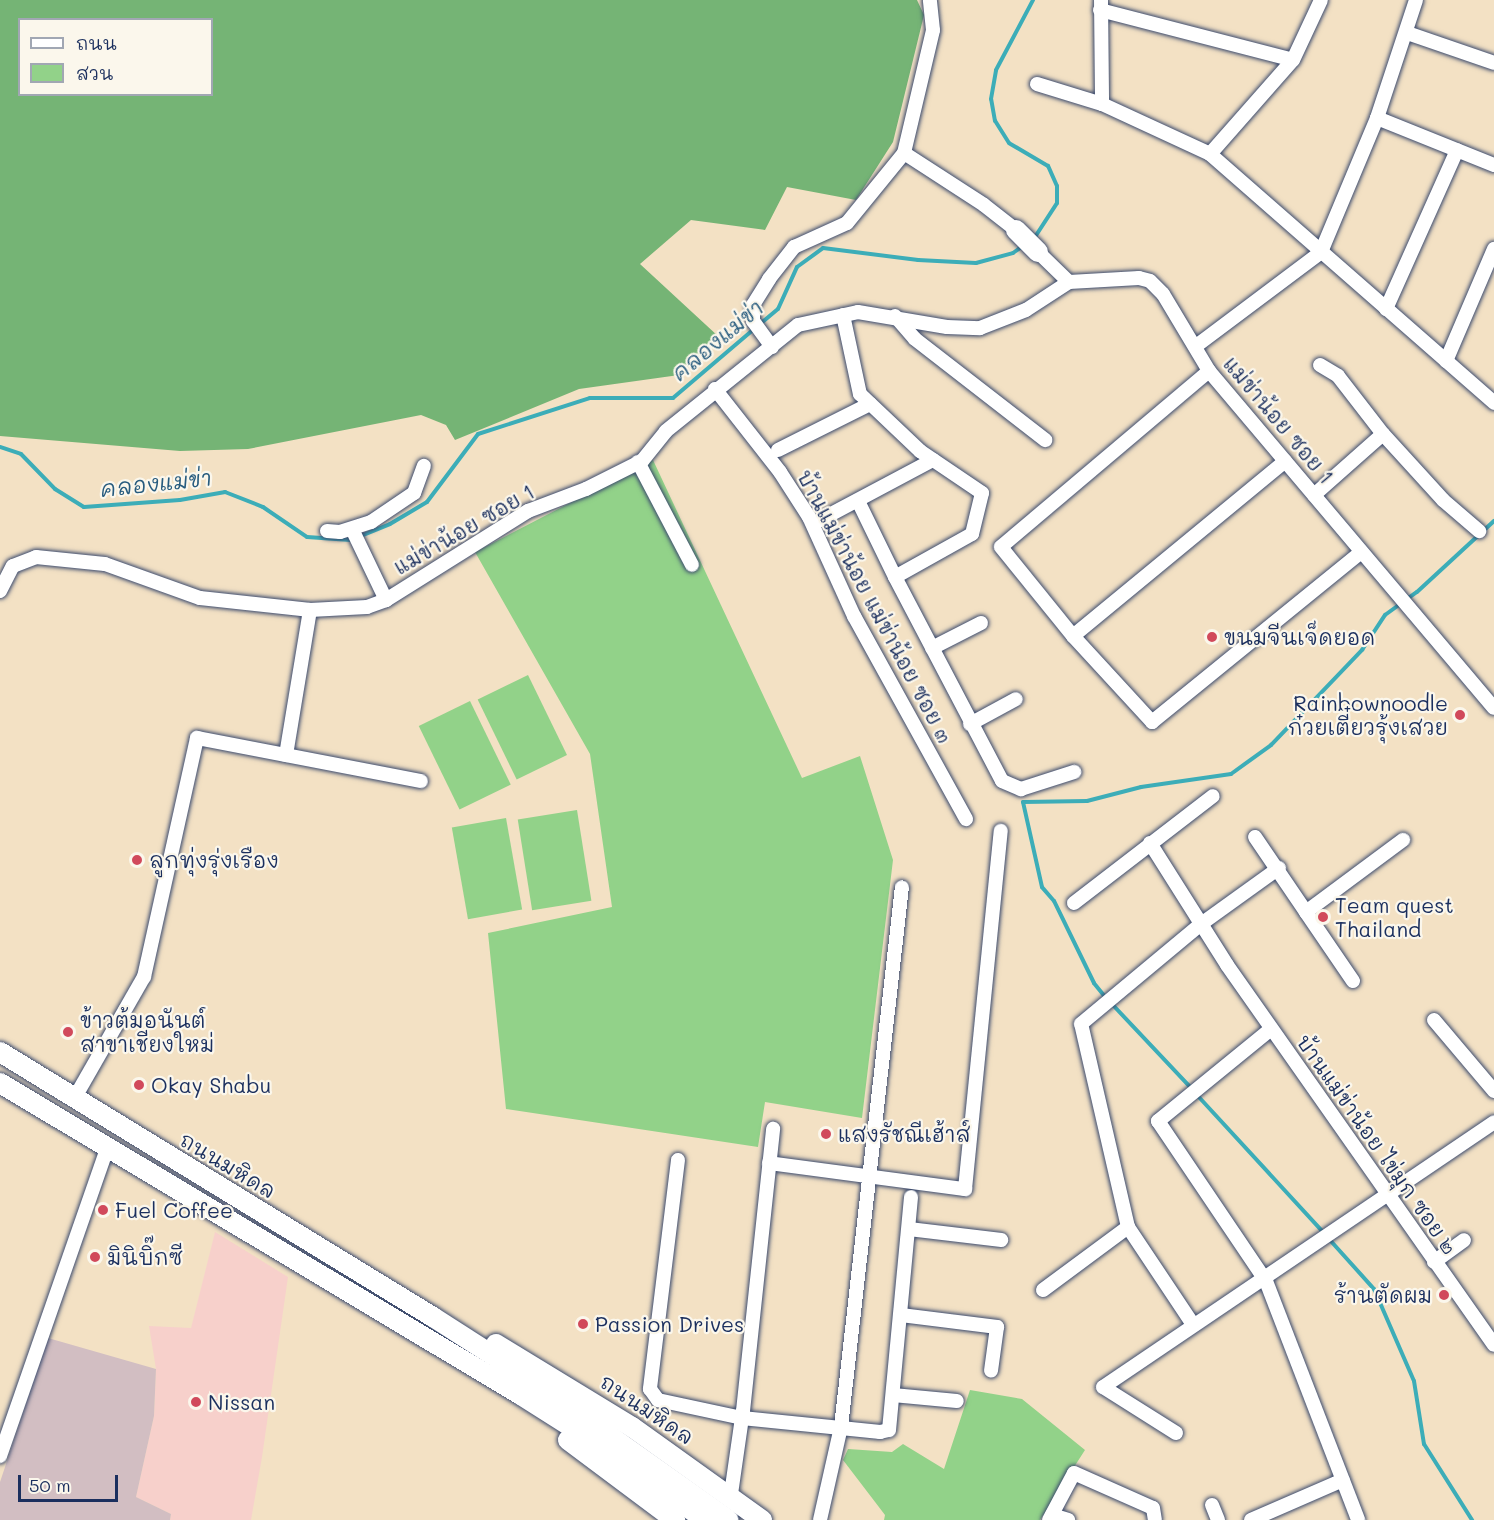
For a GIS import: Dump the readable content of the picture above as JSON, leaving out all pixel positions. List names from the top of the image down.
{
  "streets": {
    "main road": ["ถนนมหิดล"],
    "street": ["แม่ข่าน้อย ซอย 1", "บ้านแม่ข่าน้อย แม่ข่าน้อย ซอย ๓", "บ้านแม่ข่าน้อย ไข่มุก ซอย ๒"]
  },
  "crossings": [
    ["แม่ข่าน้อย ซอย 1", "บ้านแม่ข่าน้อย แม่ข่าน้อย ซอย ๓"]
  ],
  "water": ["คลองแม่ข่า"],
  "places": [
    "ขนมจีนเจ็ดยอด",
    "Rainbownoodle ก๋วยเตี๋ยวรุ้งเสวย",
    "ลูกทุ่งรุ่งเรือง",
    "Team quest Thailand",
    "ข้าวต้มอนันต์ สาขาเชียงใหม่",
    "Okay Shabu",
    "แสงรัชณีเฮ้าส์",
    "Fuel Coffee",
    "มินิบิ๊กซี",
    "ร้านตัดผม",
    "Passion Drives",
    "Nissan"
  ],
  "legend": ["ถนน", "สวน"],
  "scale_bar": "50 m"
}
